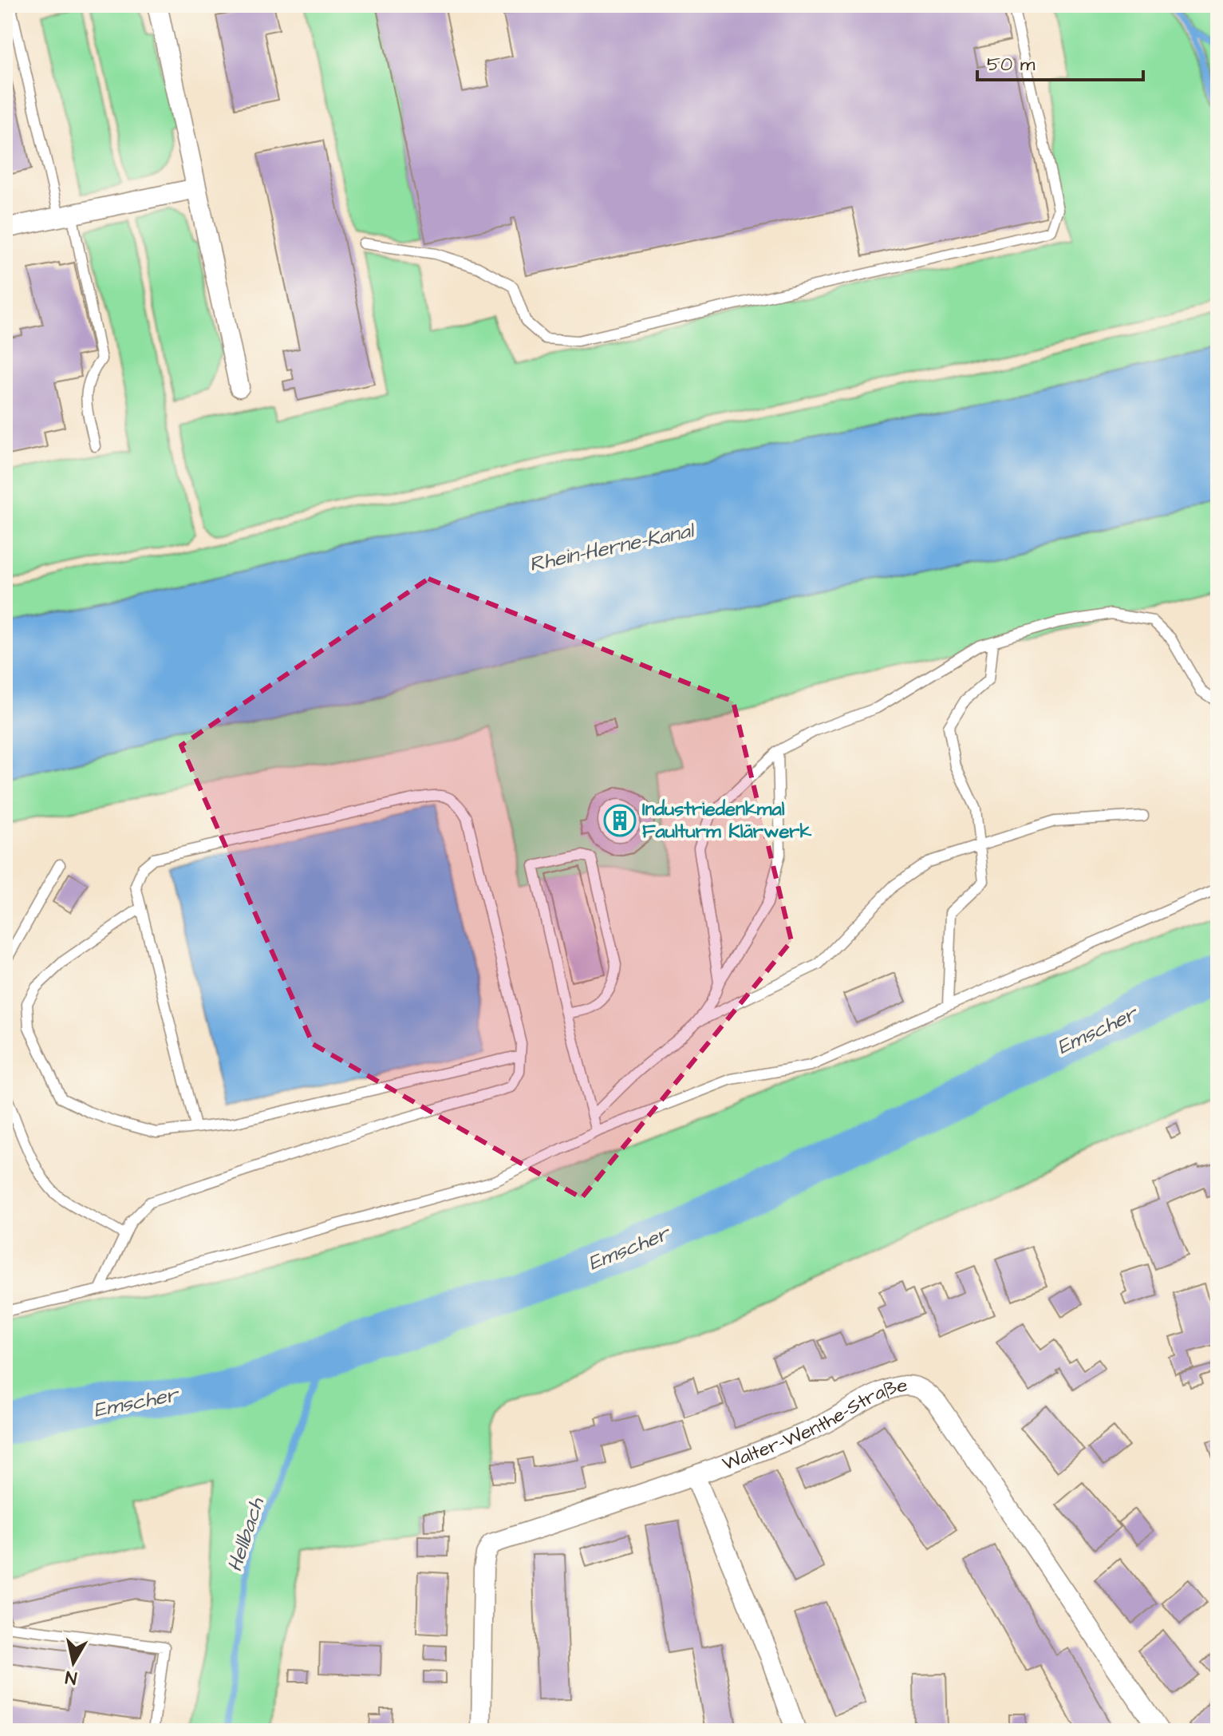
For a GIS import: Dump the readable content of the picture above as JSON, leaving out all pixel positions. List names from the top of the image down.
{
  "streets": {
    "street": ["Walter-Wenthe-Straße"]
  },
  "water": ["Rhein-Herne-Kanal", "Emscher", "Hellbach"],
  "places": {
    "building": ["Industriedenkmal Faulturm Klärwerk"]
  },
  "scale_bar": "50 m",
  "north": "bottom"
}
